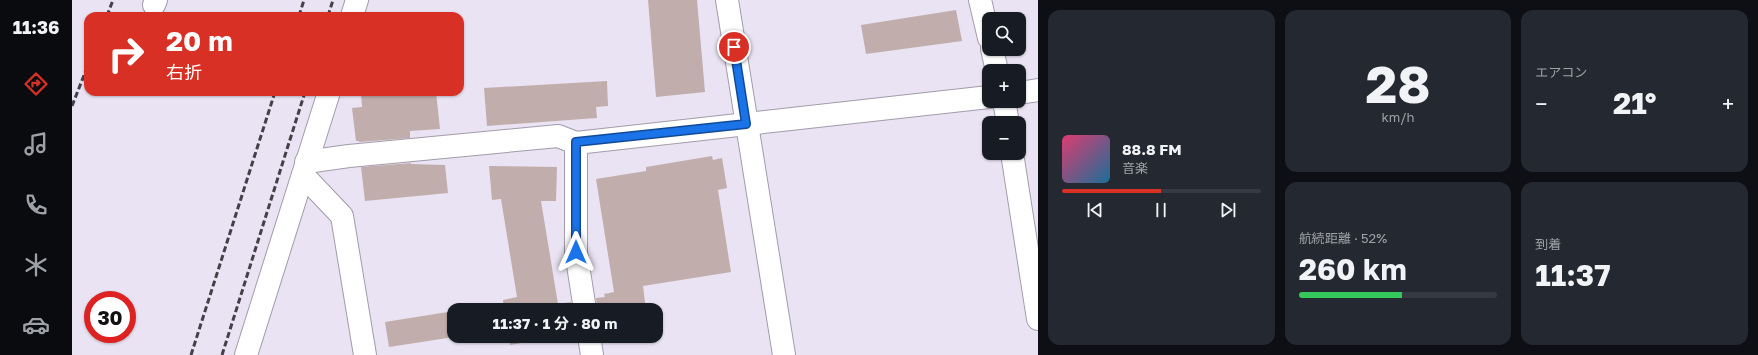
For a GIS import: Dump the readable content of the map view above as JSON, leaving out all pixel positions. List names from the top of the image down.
{
  "page": {
    "tabs": "11:36",
    "tile": [
      ["28", "km/h"],
      "エアコン",
      ["航続距離 · 52%", "260 km"],
      ["到着", "11:37"]
    ],
    "map_buttons": ["+", "−"],
    "turn": ["20 m", "右折"],
    "heat": ["−", "21°", "+"],
    "song": ["88.8 FM", "音楽"],
    "limit": "30",
    "trip": "11:37 · 1 分 · 80 m"
  }
}
